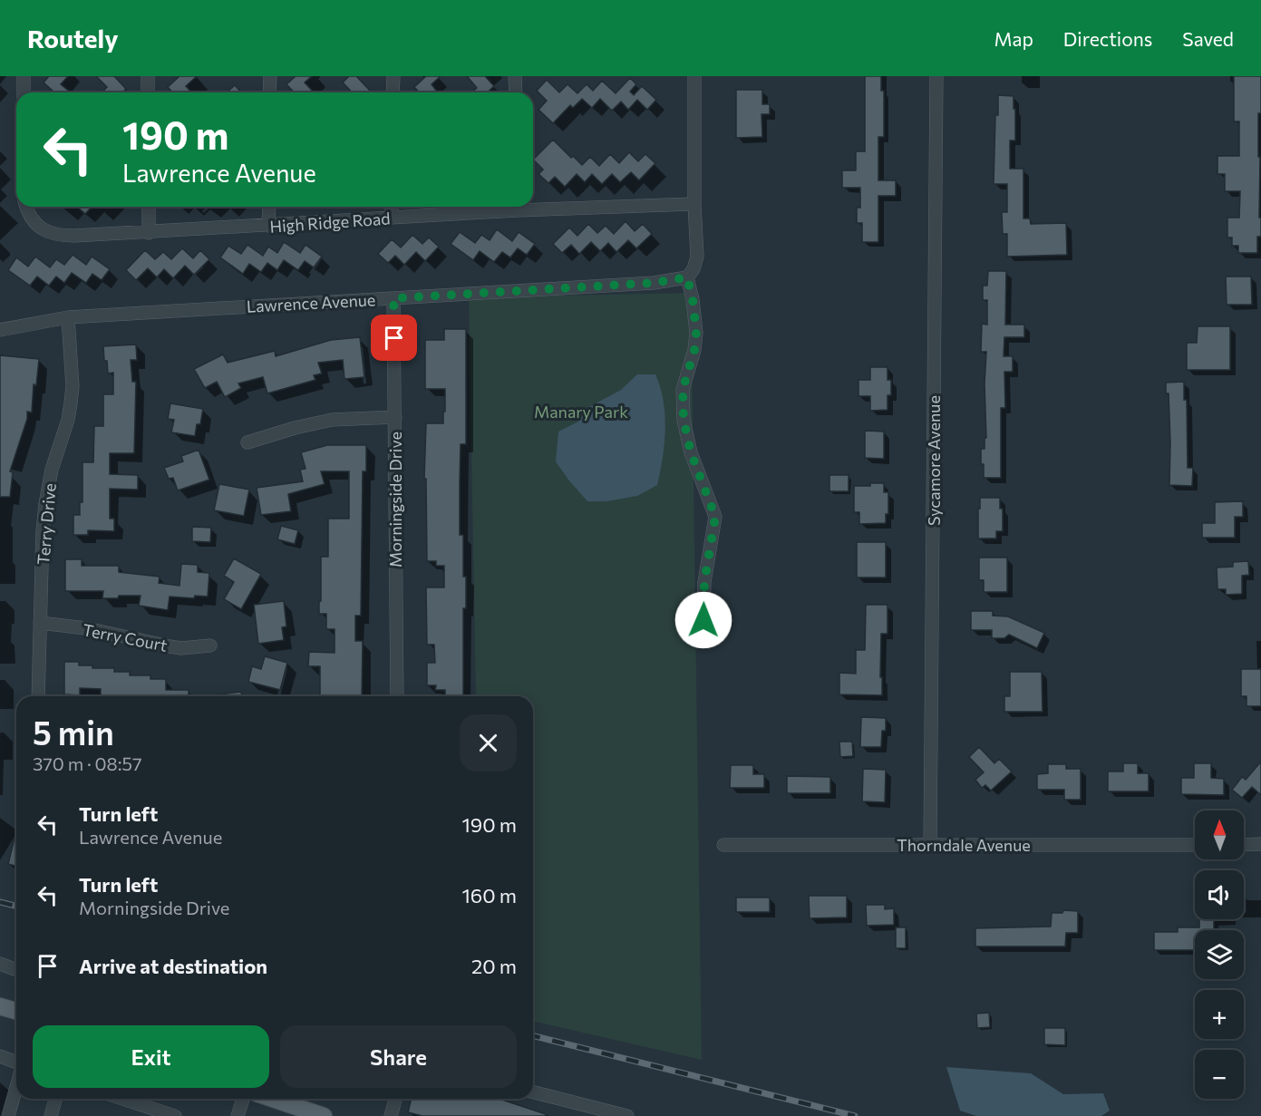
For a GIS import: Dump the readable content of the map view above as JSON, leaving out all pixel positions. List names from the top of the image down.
{
  "streets": {
    "street": [
      "High Ridge Road",
      "Lawrence Avenue",
      "Sycamore Avenue",
      "Morningside Drive",
      "Terry Drive",
      "Terry Court",
      "Thorndale Avenue"
    ]
  },
  "crossings": [
    ["Lawrence Avenue", "Morningside Drive"],
    ["Lawrence Avenue", "Terry Drive"],
    ["Sycamore Avenue", "Thorndale Avenue"],
    ["Terry Drive", "Terry Court"]
  ],
  "parks": ["Manary Park"],
  "north": "top",
  "page": {
    "header": "Routely",
    "nav": ["Map", "Directions", "Saved"],
    "turn": ["190 m", "Lawrence Avenue"],
    "heading": ["5 min", "370 m · 08:57"],
    "list": [
      {
        "name": "Turn left",
        "note": "Lawrence Avenue",
        "value": "190 m"
      },
      {
        "name": "Turn left",
        "note": "Morningside Drive",
        "value": "160 m"
      },
      {
        "name": "Arrive at destination",
        "value": "20 m"
      }
    ],
    "map_buttons": ["+", "−"],
    "buttons": ["Exit", "Share"]
  }
}
